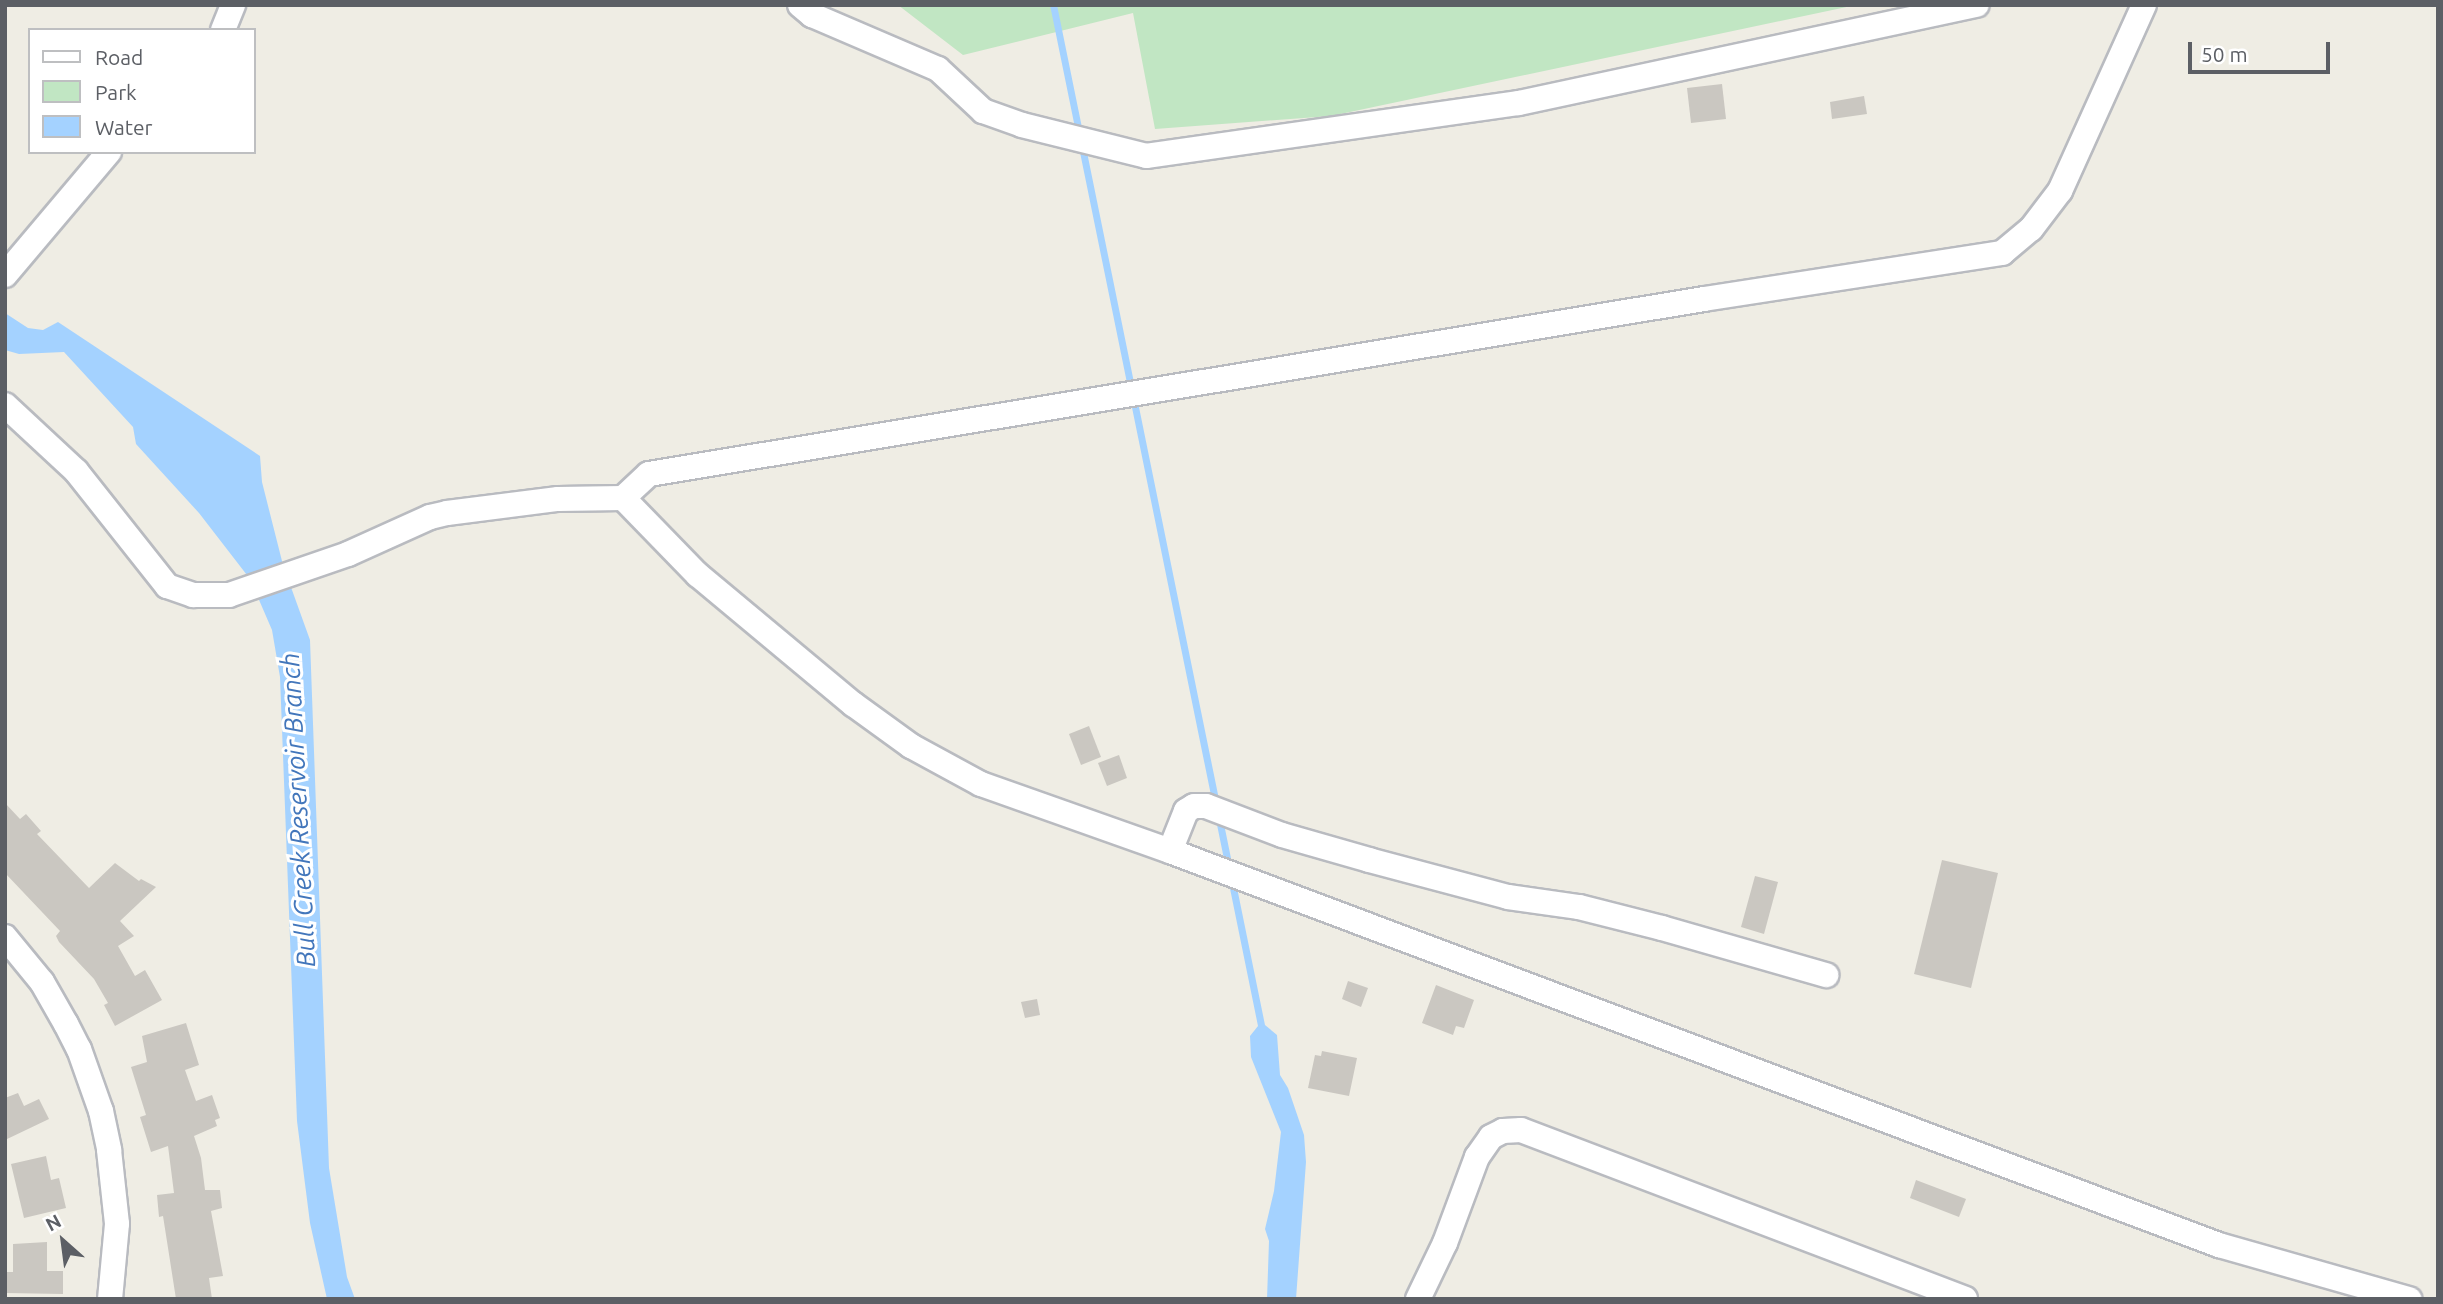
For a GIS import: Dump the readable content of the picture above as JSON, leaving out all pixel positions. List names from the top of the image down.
{
  "water": ["Bull Creek Reservoir Branch"],
  "legend": ["Road", "Park", "Water"],
  "scale_bar": "50 m",
  "north": "top left"
}
